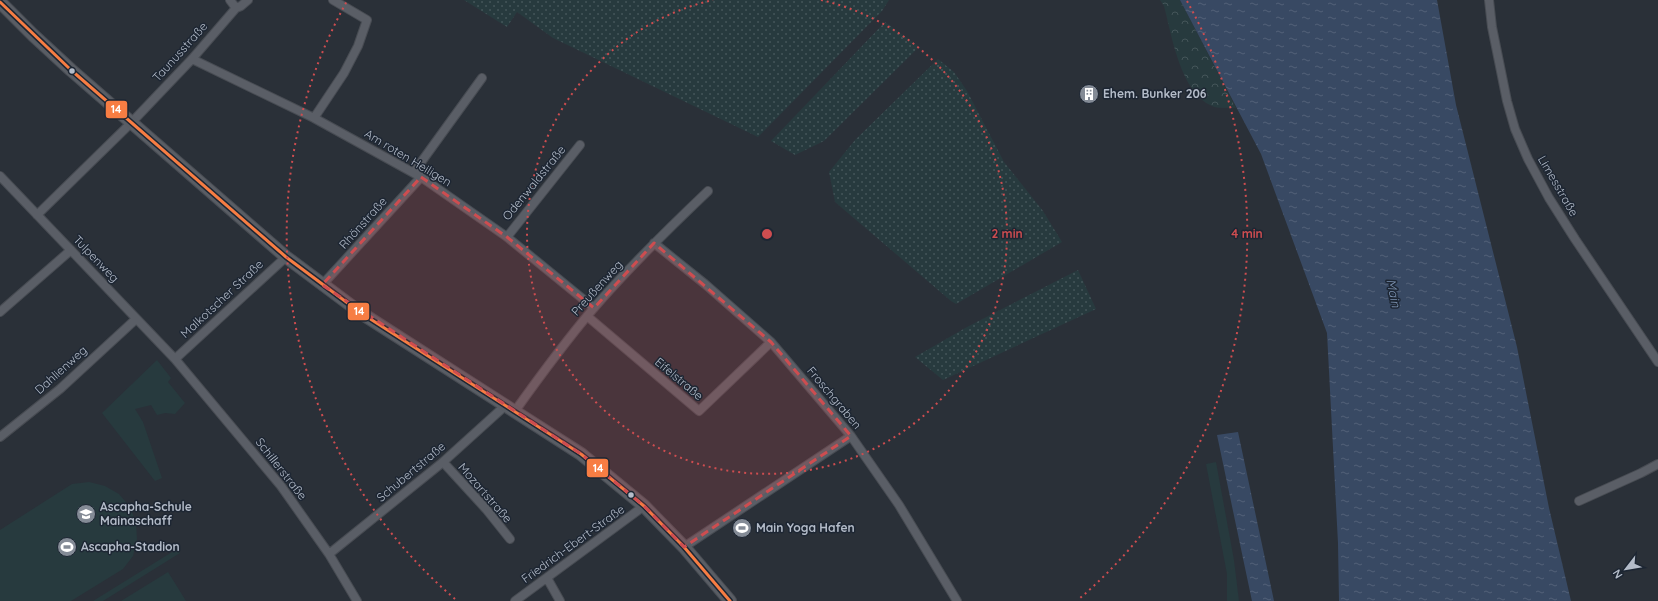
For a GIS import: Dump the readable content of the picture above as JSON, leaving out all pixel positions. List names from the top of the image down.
{
  "streets": {
    "street": [
      "Taunusstraße",
      "Am roten Heiligen",
      "Odenwaldstraße",
      "Limesstraße",
      "Rhönstraße",
      "Tulpenweg",
      "Preußenweg",
      "Malkotscher Straße",
      "Dahlienweg",
      "Eifelstraße",
      "Froschgraben",
      "Schillerstraße",
      "Schubertstraße",
      "Mozartstraße",
      "Friedrich-Ebert-Straße"
    ]
  },
  "crossings": [
    ["Taunusstraße", "Am roten Heiligen"],
    ["Taunusstraße", "Tulpenweg"],
    ["Am roten Heiligen", "Odenwaldstraße"],
    ["Am roten Heiligen", "Rhönstraße"],
    ["Am roten Heiligen", "Preußenweg"],
    ["Tulpenweg", "Malkotscher Straße"],
    ["Tulpenweg", "Dahlienweg"],
    ["Tulpenweg", "Schillerstraße"],
    ["Preußenweg", "Eifelstraße"],
    ["Preußenweg", "Froschgraben"],
    ["Preußenweg", "Schubertstraße"],
    ["Malkotscher Straße", "Schillerstraße"],
    ["Eifelstraße", "Froschgraben"],
    ["Schillerstraße", "Schubertstraße"],
    ["Schubertstraße", "Mozartstraße"]
  ],
  "water": ["Main"],
  "places": {
    "building": ["Ehem. Bunker 206"],
    "school or university": ["Ascapha-Schule Mainaschaff"],
    "sports": ["Main Yoga Hafen", "Ascapha-Stadion"]
  },
  "lines": ["transit line 14"],
  "north": "bottom left",
  "rings": ["2 min", "4 min"]
}
